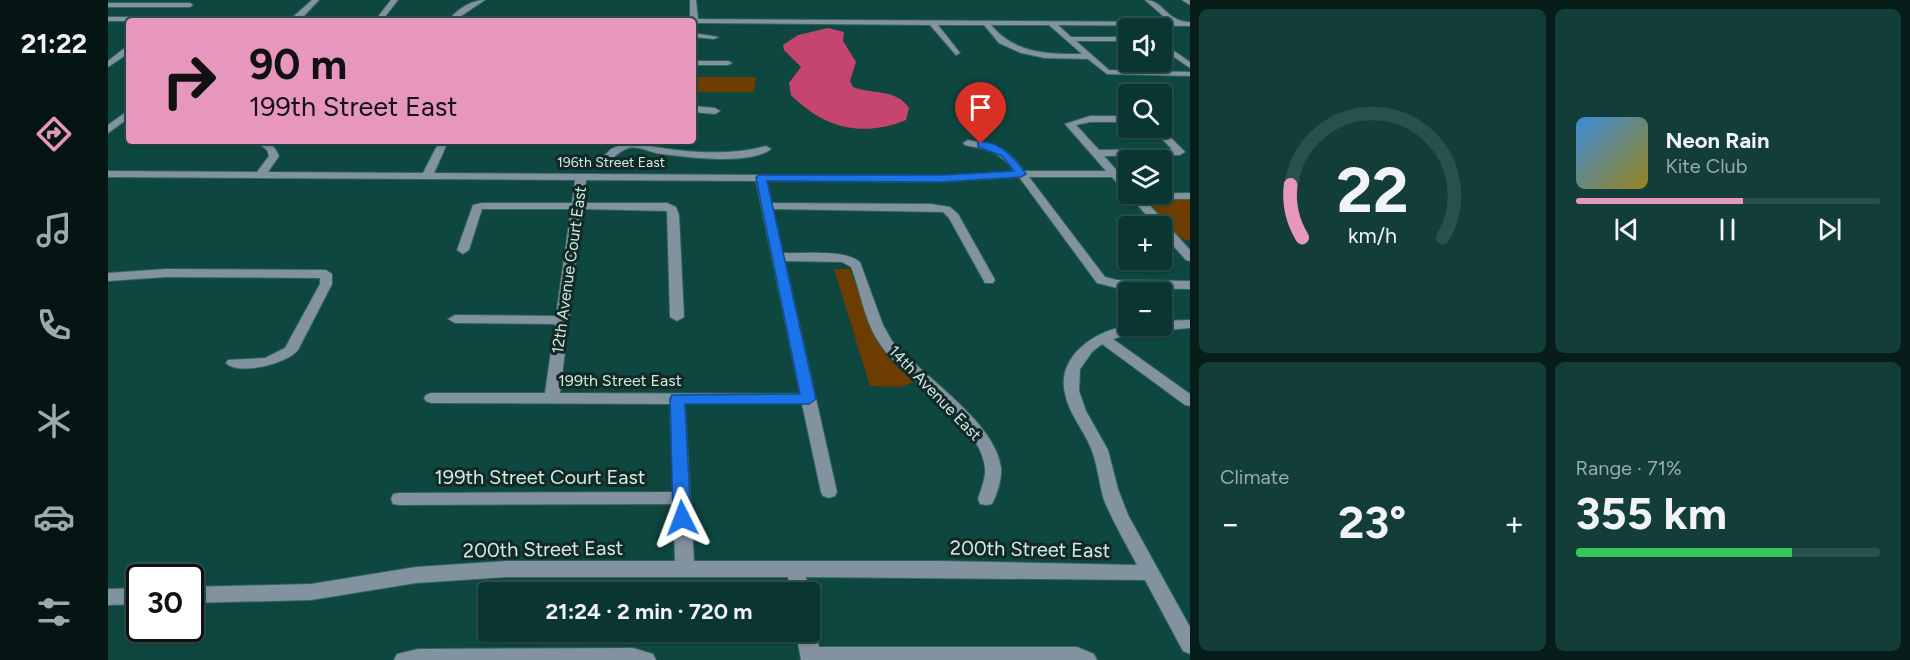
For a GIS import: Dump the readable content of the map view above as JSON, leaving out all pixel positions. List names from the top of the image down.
{
  "streets": {
    "street": [
      "196th Street East",
      "12th Avenue Court East",
      "199th Street East",
      "14th Avenue East",
      "199th Street Court East",
      "200th Street East"
    ]
  },
  "crossings": [
    ["196th Street East", "12th Avenue Court East"],
    ["12th Avenue Court East", "199th Street East"]
  ],
  "page": {
    "tabs": "21:22",
    "map_buttons": ["+", "−"],
    "turn": ["90 m", "199th Street East"],
    "song": ["Neon Rain", "Kite Club"],
    "tile": [
      "Climate",
      ["Range · 71%", "355 km"]
    ],
    "heat": ["−", "23°", "+"],
    "limit": "30",
    "trip": "21:24 · 2 min · 720 m",
    "gauge": ["22", "km/h"]
  }
}
